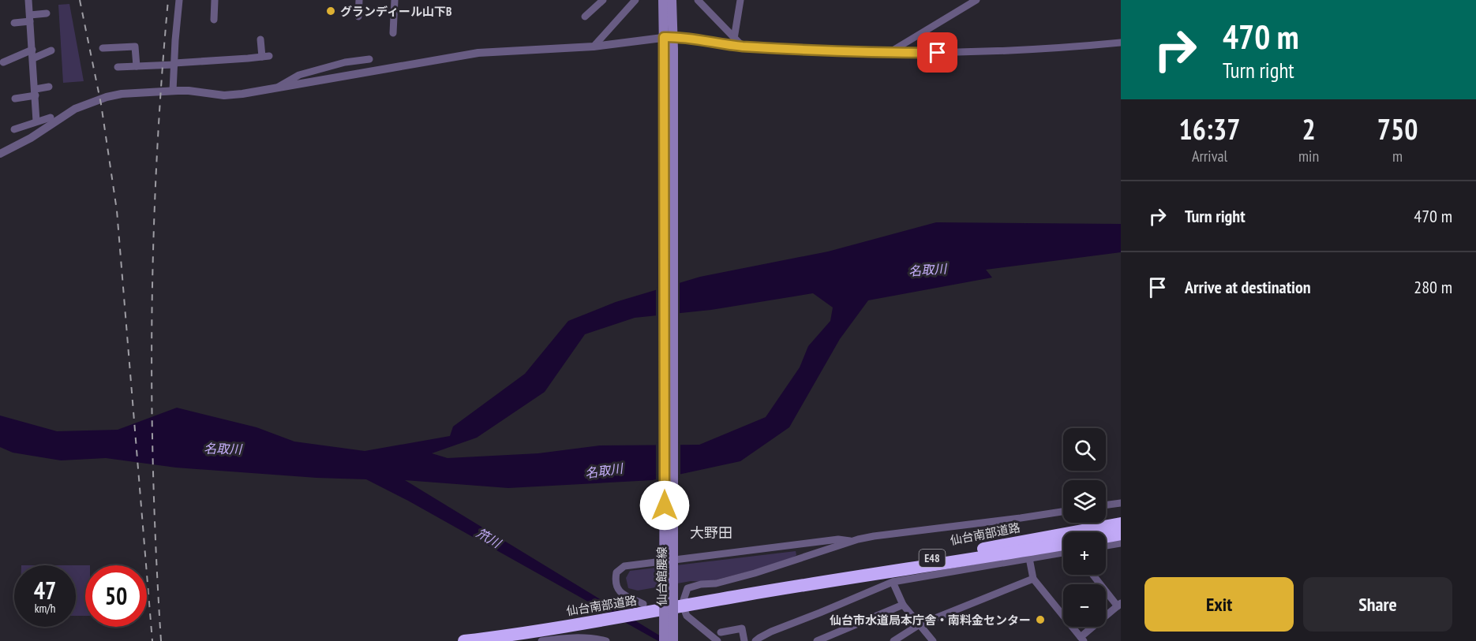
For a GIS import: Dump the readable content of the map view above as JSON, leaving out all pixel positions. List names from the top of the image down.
{
  "streets": {
    "highway": ["仙台南部道路", "E48"],
    "main road": ["仙台館腰線"]
  },
  "districts": ["大野田"],
  "water": ["名取川", "笊川"],
  "places": ["グランディール山下B", "仙台市水道局本庁舎・南料金センター"],
  "page": {
    "turn": ["470 m", "Turn right"],
    "eta": [
      "16:37",
      "Arrival",
      "2",
      "min",
      "750",
      "m"
    ],
    "list": [
      {
        "name": "Turn right",
        "value": "470 m"
      },
      {
        "name": "Arrive at destination",
        "value": "280 m"
      }
    ],
    "map_buttons": ["+", "−"],
    "speed": "47 km/h",
    "limit": "50",
    "buttons": ["Exit", "Share"]
  }
}
